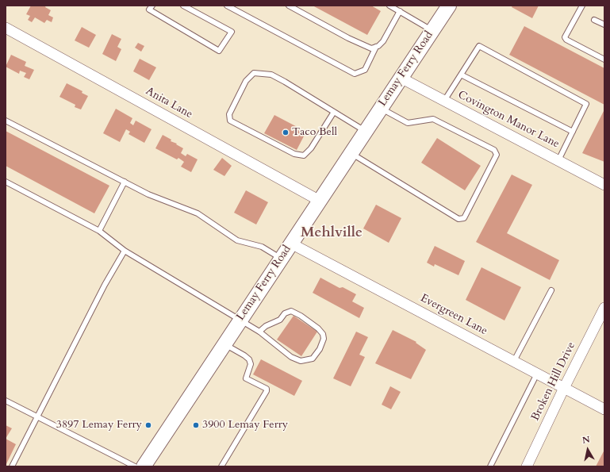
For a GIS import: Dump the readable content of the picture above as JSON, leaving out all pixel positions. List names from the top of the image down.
{
  "streets": {
    "main road": ["Lemay Ferry Road"],
    "street": [
      "Anita Lane",
      "Covington Manor Lane",
      "Evergreen Lane",
      "Broken Hill Drive"
    ]
  },
  "crossings": [
    ["Lemay Ferry Road", "Anita Lane"],
    ["Lemay Ferry Road", "Covington Manor Lane"],
    ["Lemay Ferry Road", "Evergreen Lane"],
    ["Evergreen Lane", "Broken Hill Drive"]
  ],
  "districts": ["Mehlville"],
  "places": ["Taco Bell", "3897 Lemay Ferry", "3900 Lemay Ferry"],
  "north": "top"
}
